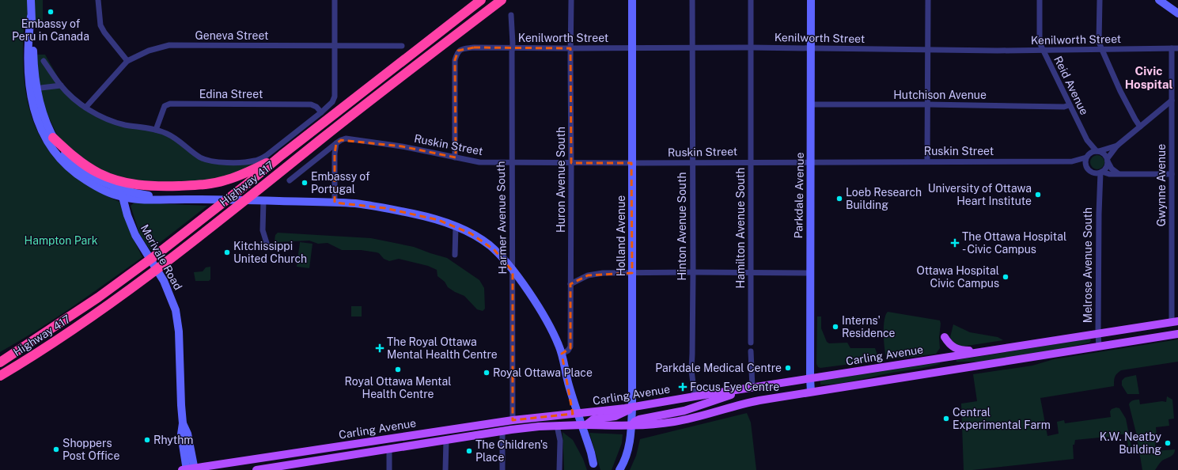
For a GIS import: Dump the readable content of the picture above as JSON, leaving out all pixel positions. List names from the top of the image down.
{
  "streets": {
    "highway": ["Highway 417"],
    "main road": [
      "Parkdale Avenue",
      "Holland Avenue",
      "Merivale Road",
      "Carling Avenue"
    ],
    "street": [
      "Geneva Street",
      "Kenilworth Street",
      "Reid Avenue",
      "Edina Street",
      "Hutchison Avenue",
      "Ruskin Street",
      "Huron Avenue South",
      "Gwynne Avenue",
      "Harmer Avenue South",
      "Hinton Avenue South",
      "Hamilton Avenue South",
      "Melrose Avenue South"
    ]
  },
  "crossings": [
    ["Kenilworth Street", "Reid Avenue"],
    ["Kenilworth Street", "Ruskin Street"],
    ["Kenilworth Street", "Huron Avenue South"],
    ["Kenilworth Street", "Gwynne Avenue"],
    ["Kenilworth Street", "Parkdale Avenue"],
    ["Kenilworth Street", "Harmer Avenue South"],
    ["Kenilworth Street", "Hinton Avenue South"],
    ["Kenilworth Street", "Hamilton Avenue South"],
    ["Kenilworth Street", "Holland Avenue"],
    ["Reid Avenue", "Hutchison Avenue"],
    ["Reid Avenue", "Ruskin Street"],
    ["Reid Avenue", "Melrose Avenue South"],
    ["Hutchison Avenue", "Parkdale Avenue"],
    ["Ruskin Street", "Huron Avenue South"],
    ["Ruskin Street", "Parkdale Avenue"],
    ["Ruskin Street", "Harmer Avenue South"],
    ["Ruskin Street", "Hinton Avenue South"],
    ["Ruskin Street", "Hamilton Avenue South"],
    ["Ruskin Street", "Holland Avenue"],
    ["Ruskin Street", "Melrose Avenue South"],
    ["Gwynne Avenue", "Carling Avenue"],
    ["Parkdale Avenue", "Carling Avenue"],
    ["Harmer Avenue South", "Carling Avenue"],
    ["Hinton Avenue South", "Carling Avenue"],
    ["Holland Avenue", "Carling Avenue"],
    ["Merivale Road", "Carling Avenue"],
    ["Melrose Avenue South", "Carling Avenue"]
  ],
  "districts": ["Civic Hospital"],
  "parks": ["Hampton Park"],
  "places": {
    "other": [
      "Embassy of Peru in Canada",
      "Embassy of Portugal",
      "University of Ottawa Heart Institute",
      "Loeb Research Building",
      "Kitchissippi United Church",
      "Ottawa Hospital Civic Campus",
      "Interns' Residence",
      "Parkdale Medical Centre",
      "Royal Ottawa Mental Health Centre",
      "Royal Ottawa Place",
      "Central Experimental Farm",
      "Rhythm",
      "K.W. Neatby Building",
      "Shoppers Post Office",
      "The Children's Place"
    ],
    "health": ["The Ottawa Hospital - Civic Campus", "The Royal Ottawa Mental Health Centre", "Focus Eye Centre"]
  }
}
